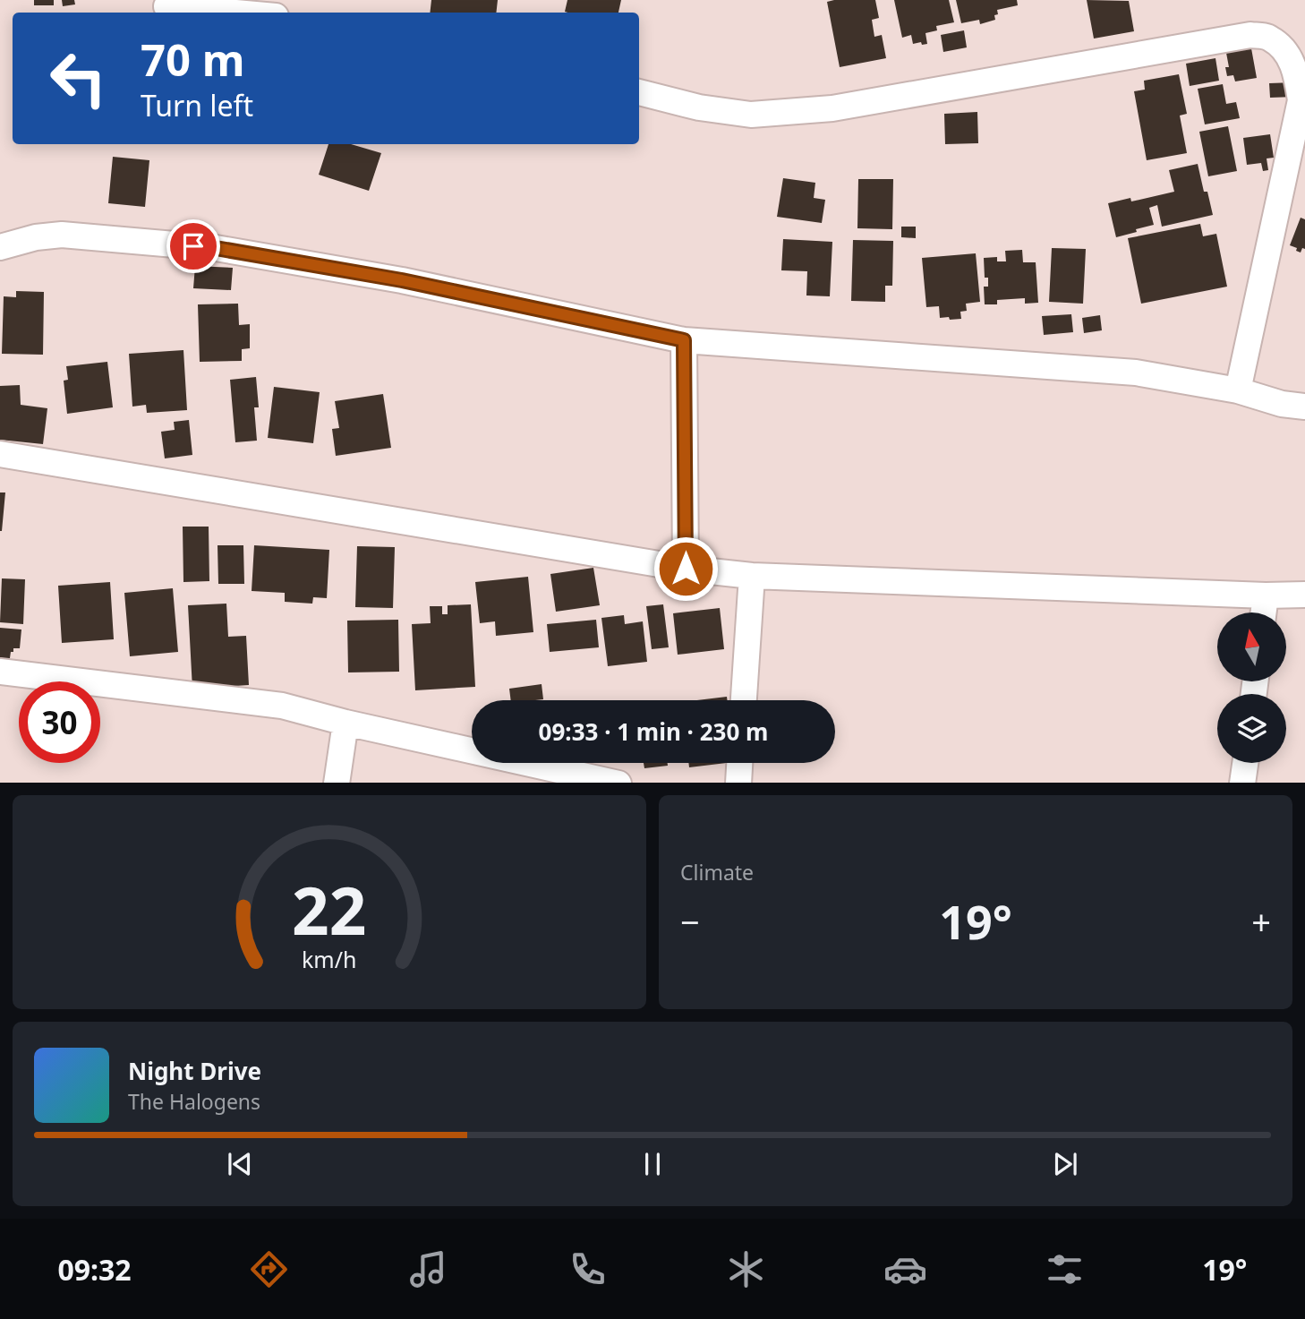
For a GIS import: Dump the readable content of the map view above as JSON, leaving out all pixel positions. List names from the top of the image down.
{
  "north": "top",
  "page": {
    "turn": ["70 m", "Turn left"],
    "limit": "30",
    "trip": "09:33 · 1 min · 230 m",
    "tile": "Climate",
    "heat": ["−", "19°", "+"],
    "song": ["Night Drive", "The Halogens"],
    "tabs": ["09:32", "19°"],
    "gauge": ["22", "km/h"]
  }
}
